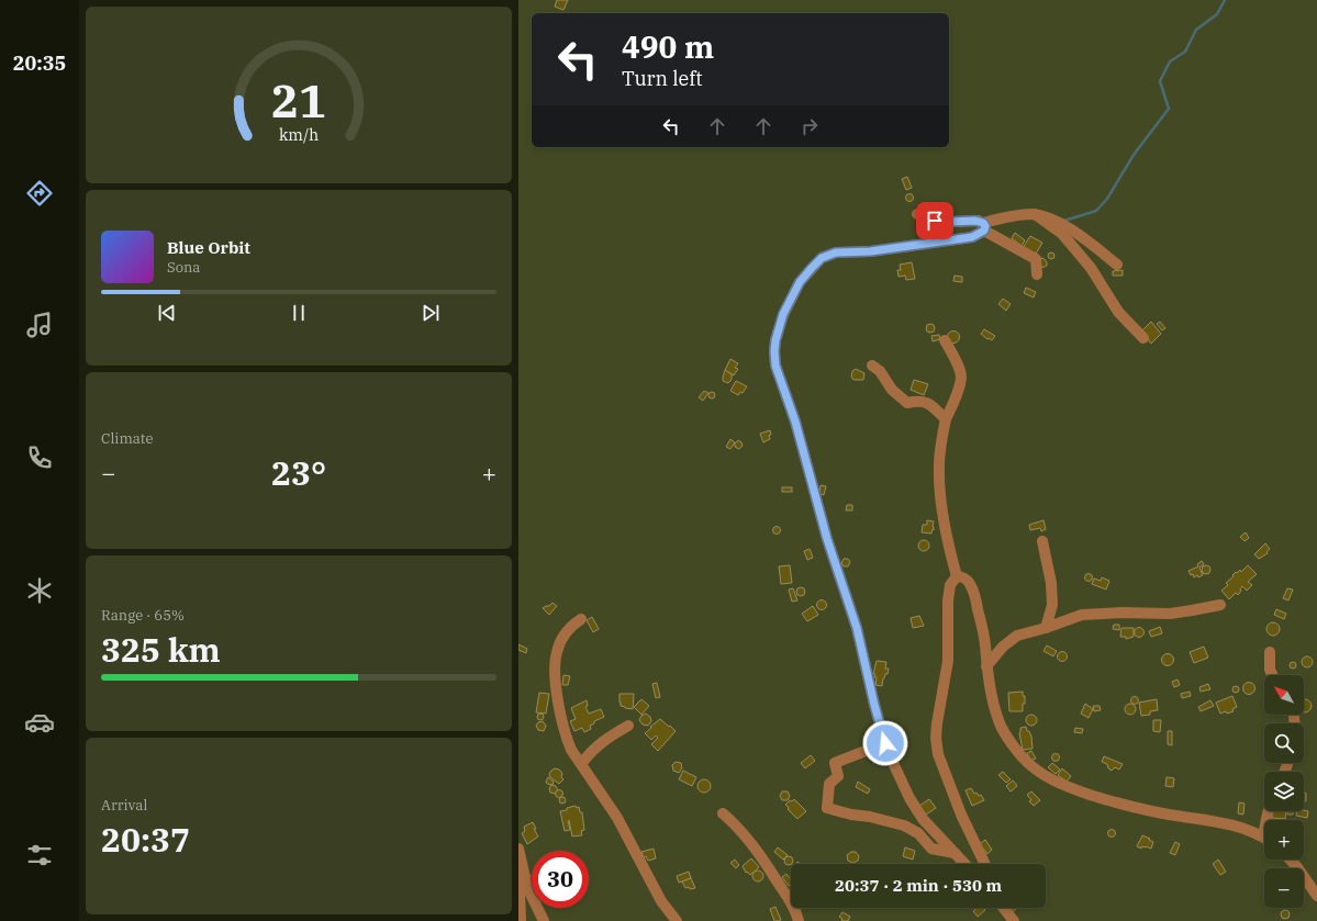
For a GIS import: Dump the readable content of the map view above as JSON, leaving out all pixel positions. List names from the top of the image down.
{
  "north": "top left",
  "page": {
    "tabs": "20:35",
    "turn": ["490 m", "Turn left"],
    "song": ["Blue Orbit", "Sona"],
    "tile": [
      "Climate",
      ["Range · 65%", "325 km"],
      ["Arrival", "20:37"]
    ],
    "heat": ["−", "23°", "+"],
    "map_buttons": ["+", "−"],
    "limit": "30",
    "trip": "20:37 · 2 min · 530 m",
    "gauge": ["21", "km/h"]
  }
}
